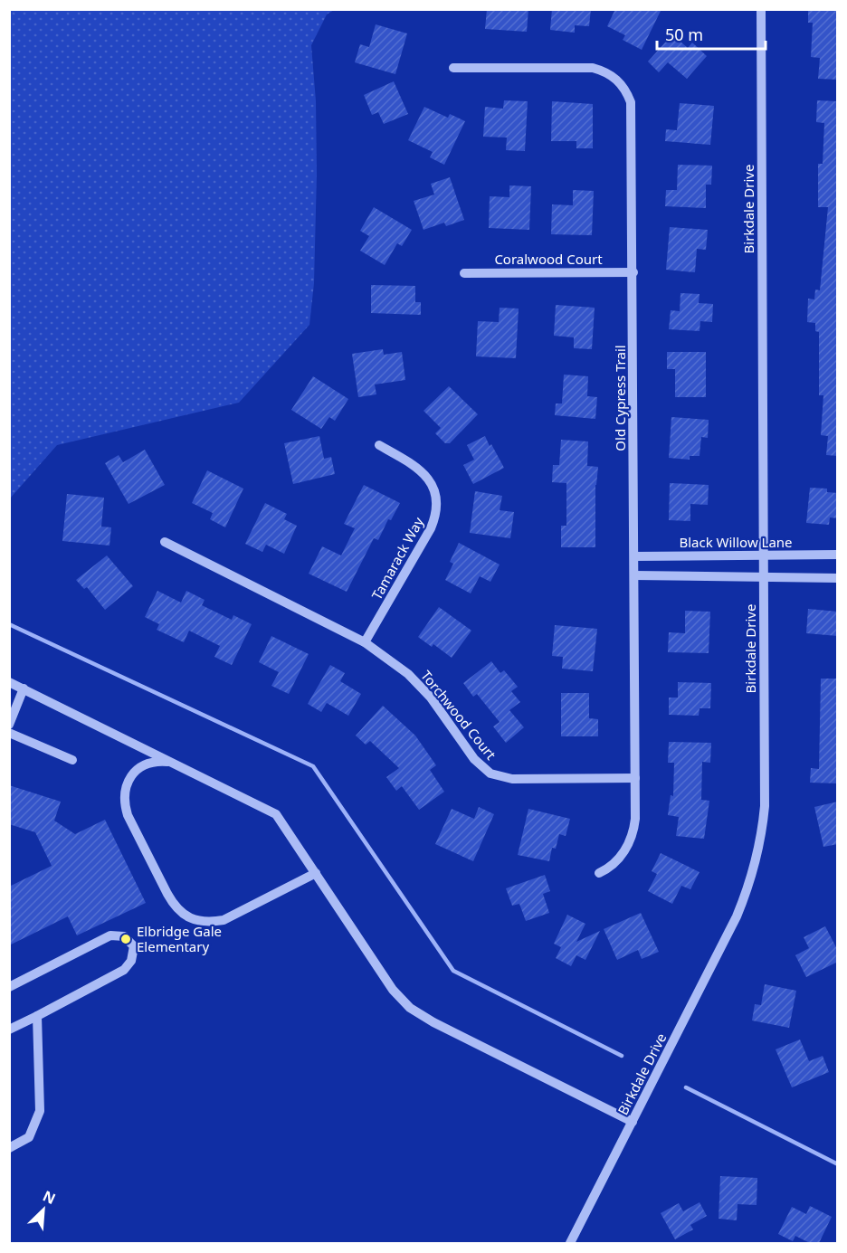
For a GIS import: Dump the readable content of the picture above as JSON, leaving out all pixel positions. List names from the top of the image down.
{
  "streets": {
    "street": [
      "Birkdale Drive",
      "Coralwood Court",
      "Old Cypress Trail",
      "Black Willow Lane",
      "Tamarack Way",
      "Torchwood Court"
    ]
  },
  "crossings": [
    ["Birkdale Drive", "Black Willow Lane"],
    ["Coralwood Court", "Old Cypress Trail"],
    ["Old Cypress Trail", "Black Willow Lane"],
    ["Old Cypress Trail", "Torchwood Court"],
    ["Tamarack Way", "Torchwood Court"]
  ],
  "places": ["Elbridge Gale Elementary"],
  "scale_bar": "50 m",
  "north": "top right"
}
